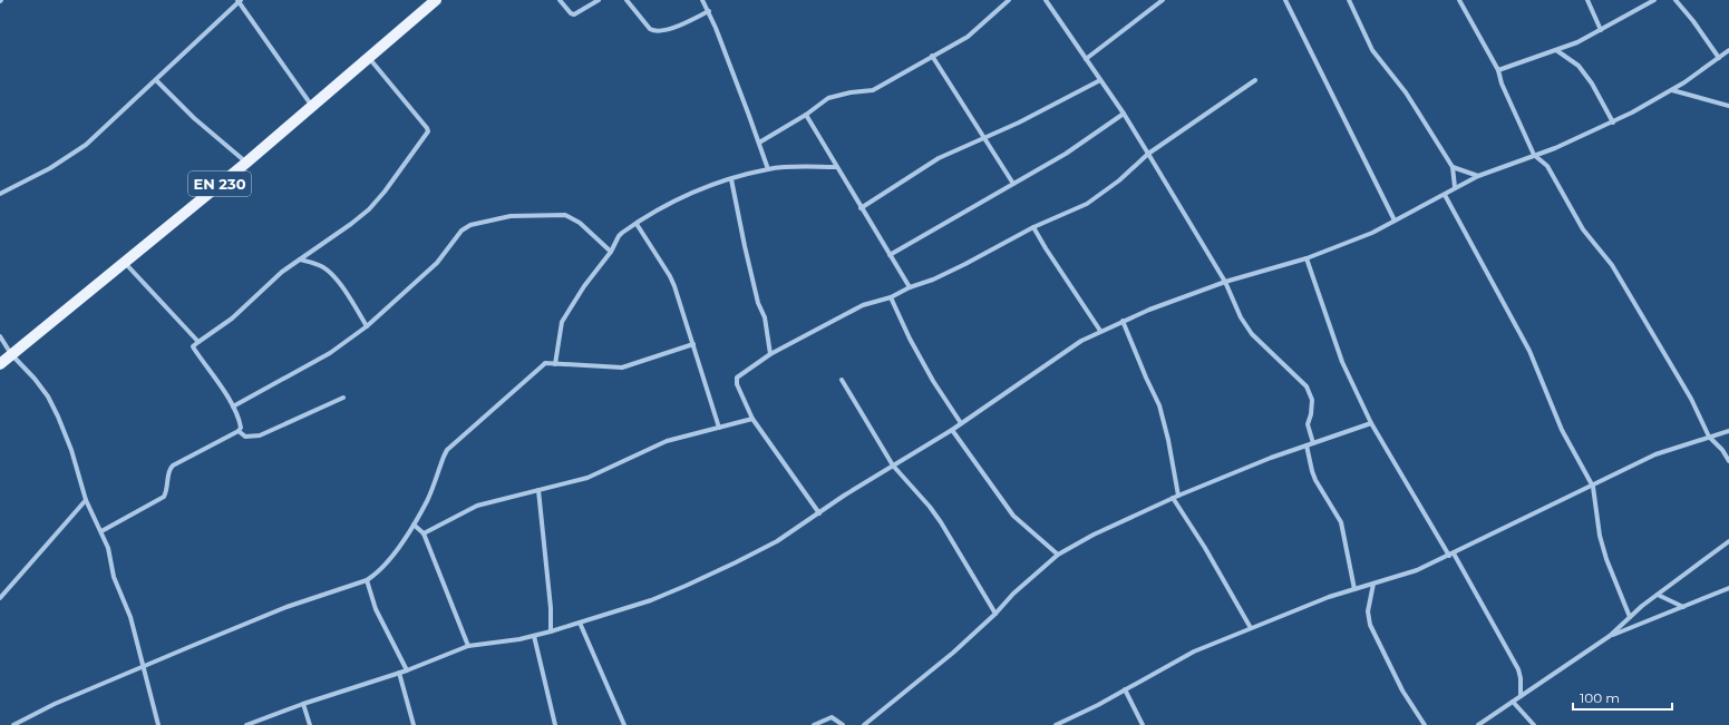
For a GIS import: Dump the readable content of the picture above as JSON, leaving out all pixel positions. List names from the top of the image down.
{
  "streets": {
    "main road": ["EN 230"]
  },
  "scale_bar": "100 m"
}
